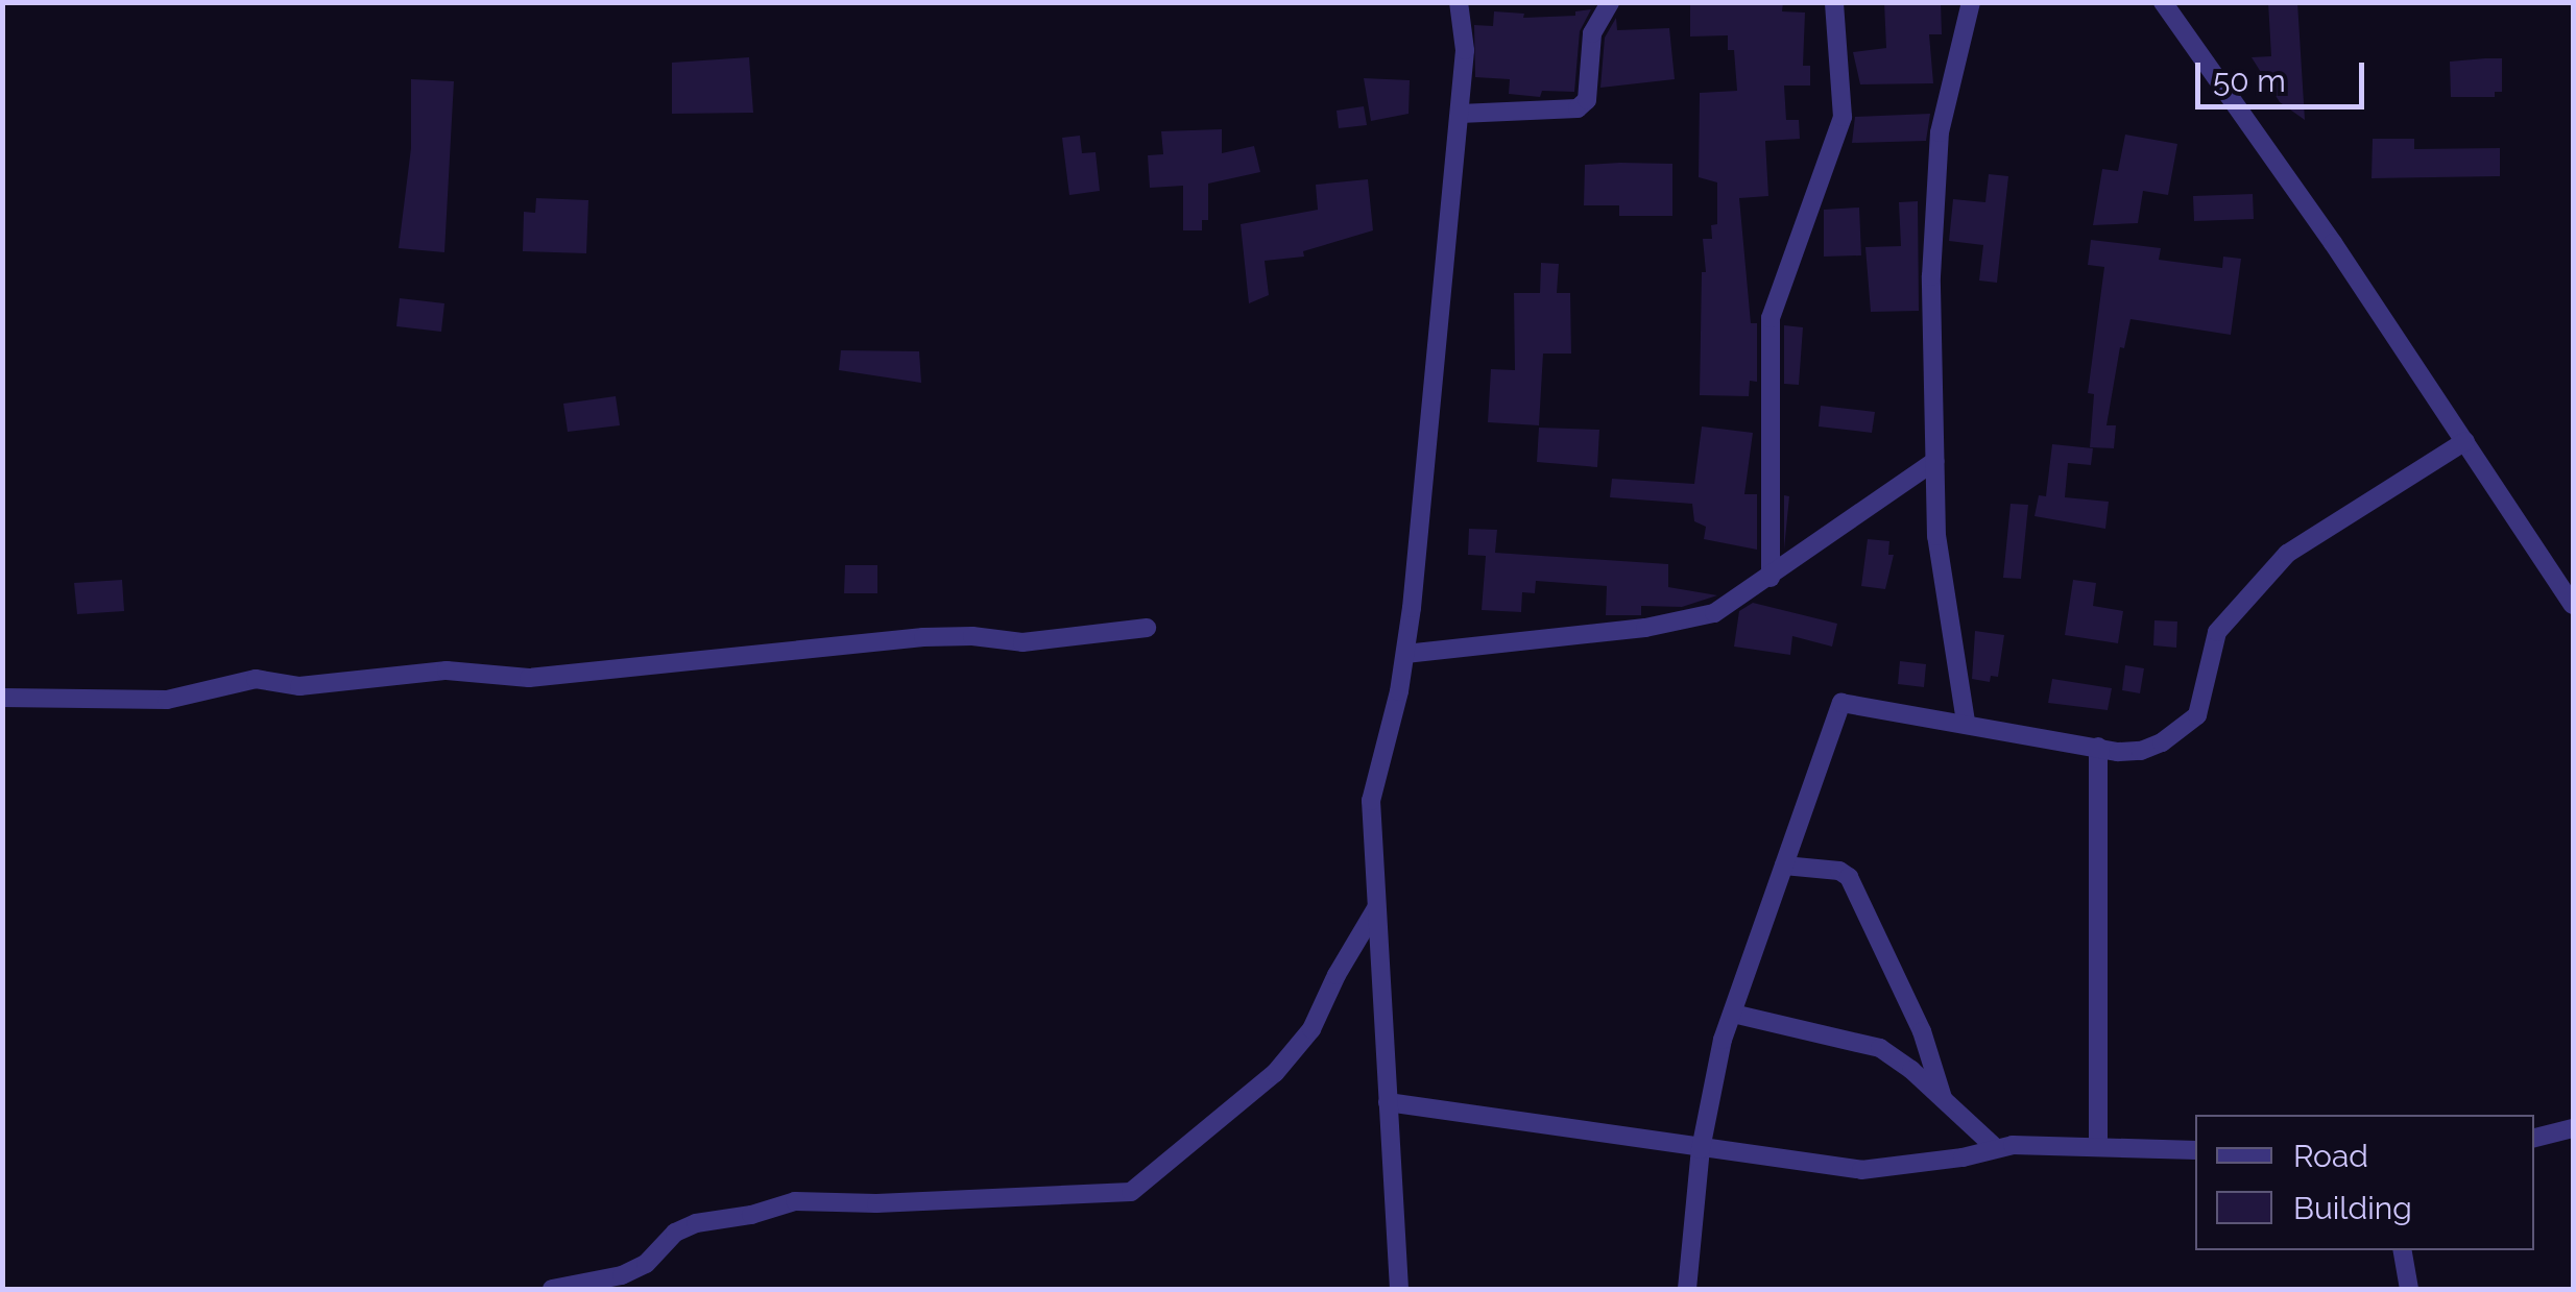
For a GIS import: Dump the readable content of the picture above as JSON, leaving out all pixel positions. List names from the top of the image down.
{
  "legend": ["Road", "Building"],
  "scale_bar": "50 m"
}
